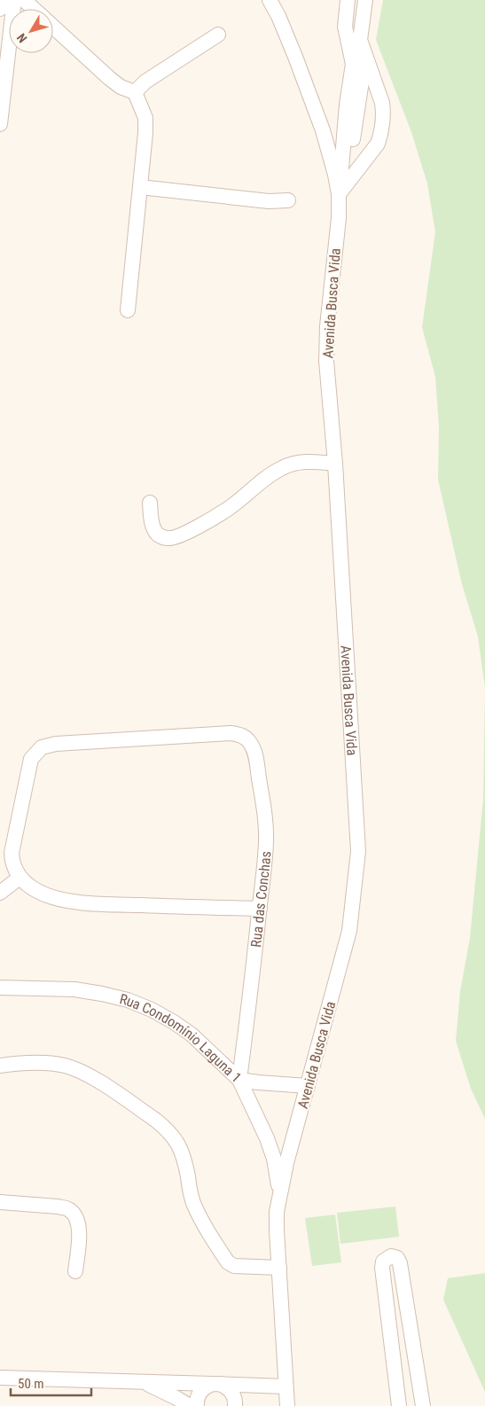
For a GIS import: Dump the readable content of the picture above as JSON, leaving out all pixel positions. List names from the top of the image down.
{
  "streets": {
    "street": ["Avenida Busca Vida", "Rua das Conchas", "Rua Condomínio Laguna 1"]
  },
  "crossings": [
    ["Avenida Busca Vida", "Rua Condomínio Laguna 1"],
    ["Rua das Conchas", "Rua Condomínio Laguna 1"]
  ],
  "scale_bar": "50 m",
  "north": "bottom left"
}
